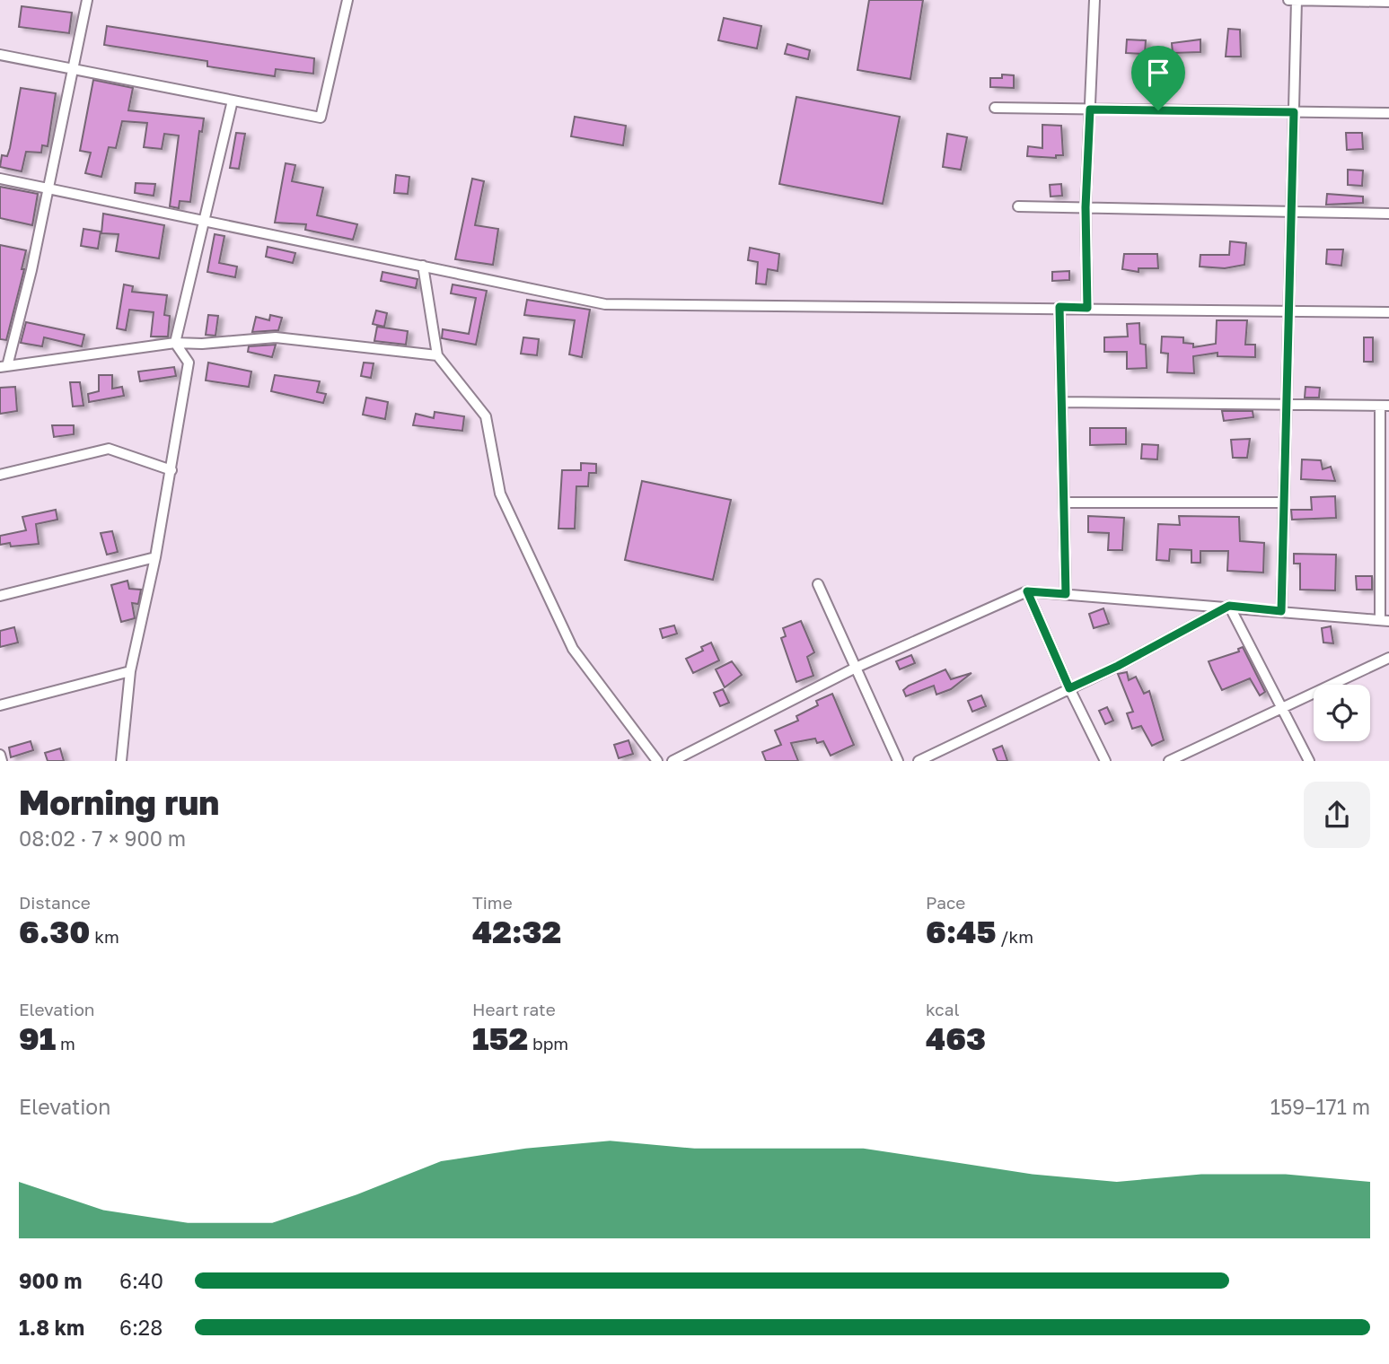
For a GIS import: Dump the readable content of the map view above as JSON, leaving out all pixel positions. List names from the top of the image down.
{
  "page": {
    "heading": ["Morning run", "08:02 · 7 × 900 m"],
    "stats": [
      ["Distance", "6.30 km"],
      ["Time", "42:32"],
      ["Pace", "6:45 /km"],
      ["Elevation", "91 m"],
      ["Heart rate", "152 bpm"],
      ["kcal", "463"]
    ],
    "chart": ["Elevation", "159–171 m"],
    "list": [
      {
        "name": "900 m",
        "note": "6:40"
      },
      {
        "name": "1.8 km",
        "note": "6:28"
      }
    ]
  }
}
